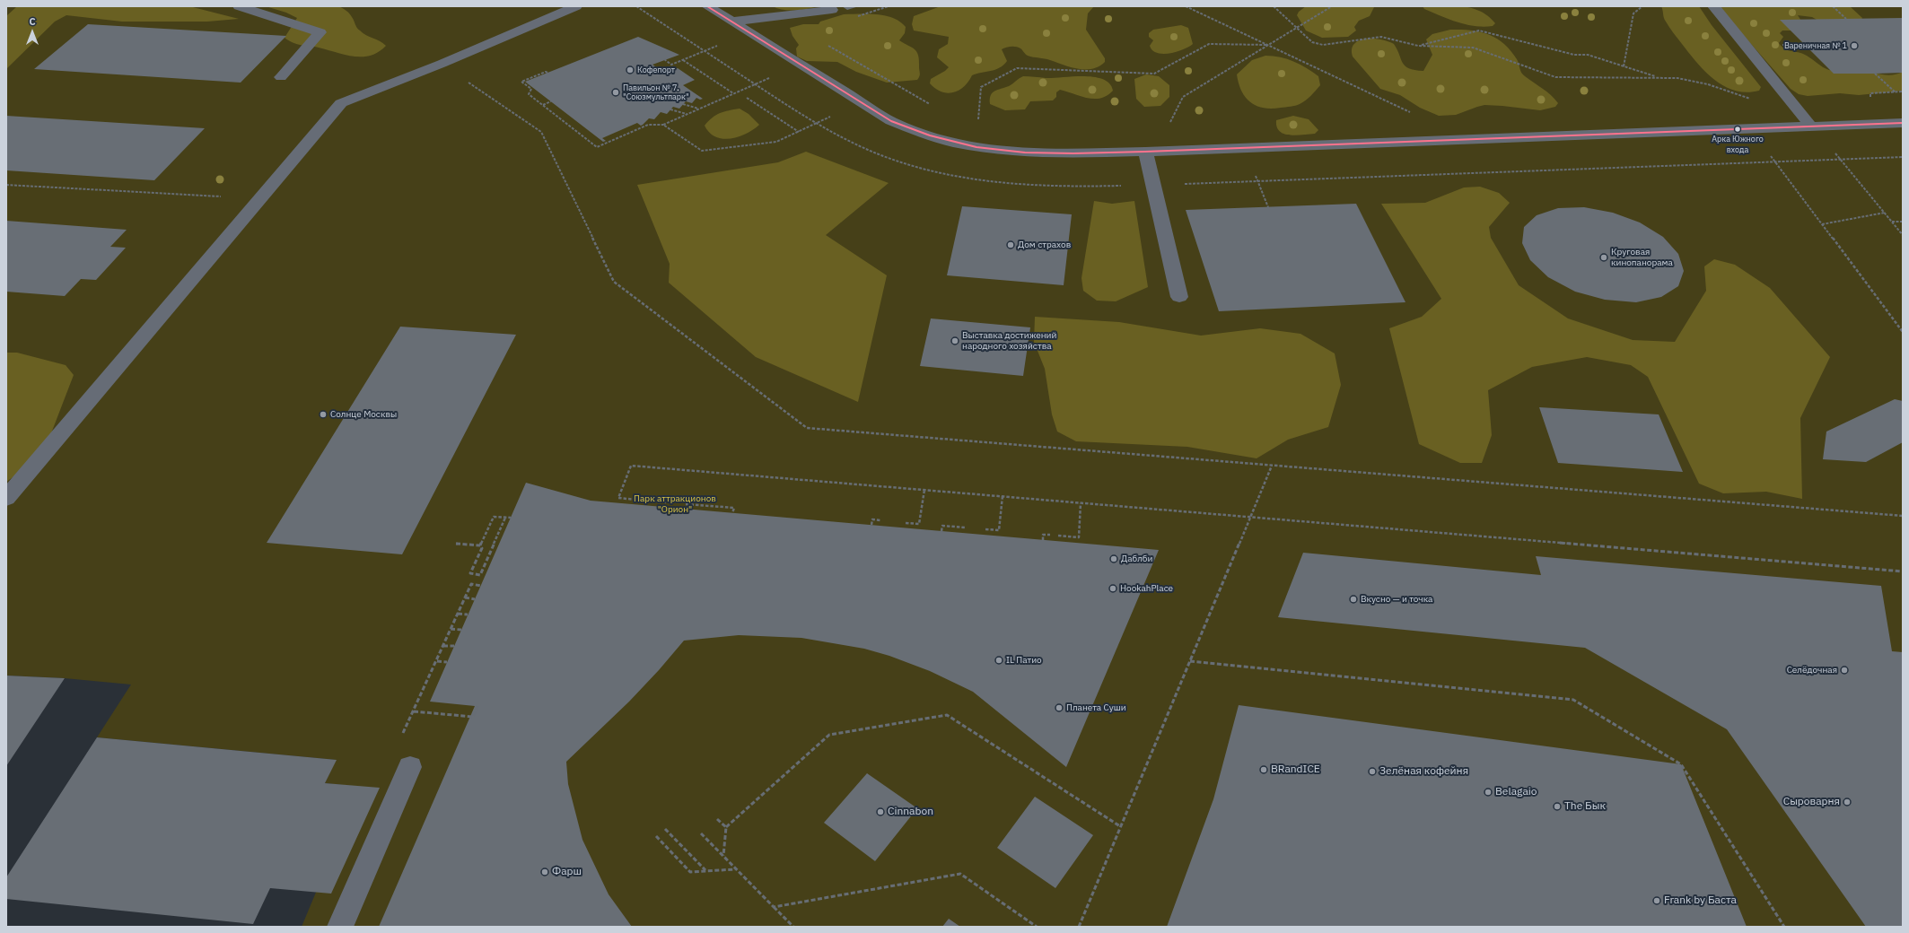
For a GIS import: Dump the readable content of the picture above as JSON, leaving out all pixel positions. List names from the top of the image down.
{
  "parks": ["Парк аттракционов \"Орион\""],
  "places": [
    "Вареничная № 1",
    "Кофепорт",
    "Павильон № 7. \"Союзмультпарк\"",
    "Арка Южного входа",
    "Дом страхов",
    "Круговая кинопанорама",
    "Выставка достижений народного хозяйства",
    "Солнце Москвы",
    "Даблби",
    "HookahPlace",
    "Вкусно — и точка",
    "IL Патио",
    "Селёдочная",
    "Планета Суши",
    "BRandICE",
    "Зелёная кофейня",
    "Belagaio",
    "Сыроварня",
    "The Бык",
    "Cinnabon",
    "Фарш",
    "Frank by Баста"
  ],
  "north": "top"
}
